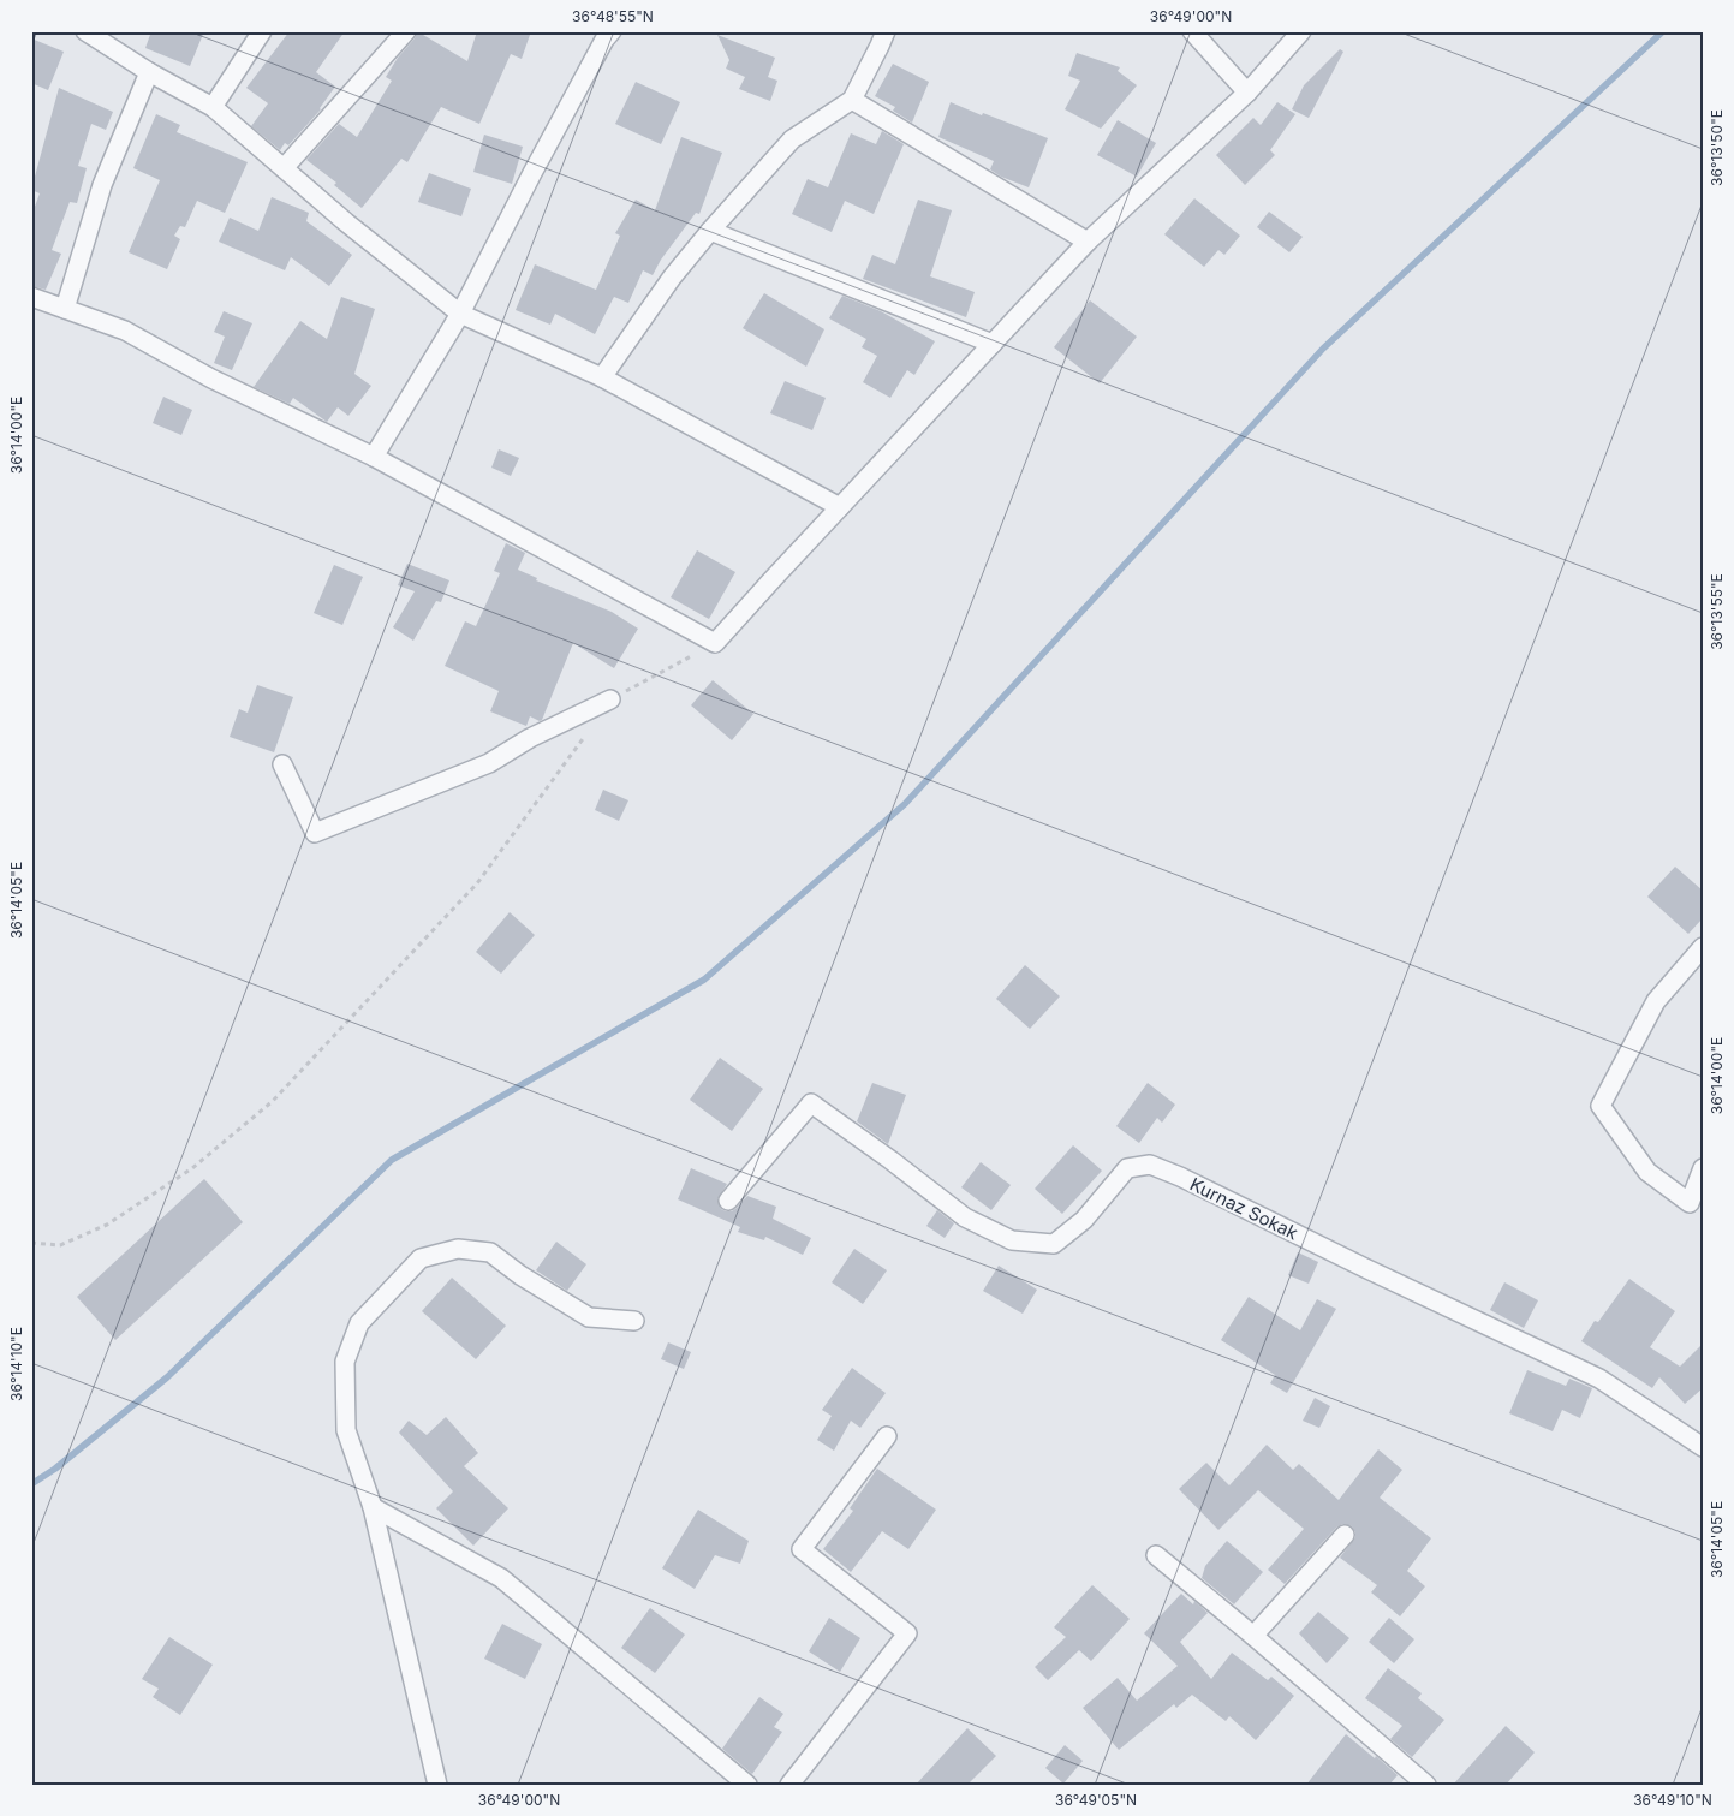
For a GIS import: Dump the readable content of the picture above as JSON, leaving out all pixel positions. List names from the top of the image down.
{
  "streets": {
    "street": ["Kurnaz Sokak"]
  },
  "coordinates": [
    "36°48'55\"N",
    "36°49'00\"N",
    "36°13'50\"E",
    "36°14'00\"E",
    "36°13'55\"E",
    "36°14'05\"E",
    "36°14'10\"E",
    "36°49'05\"N",
    "36°49'10\"N"
  ]
}
